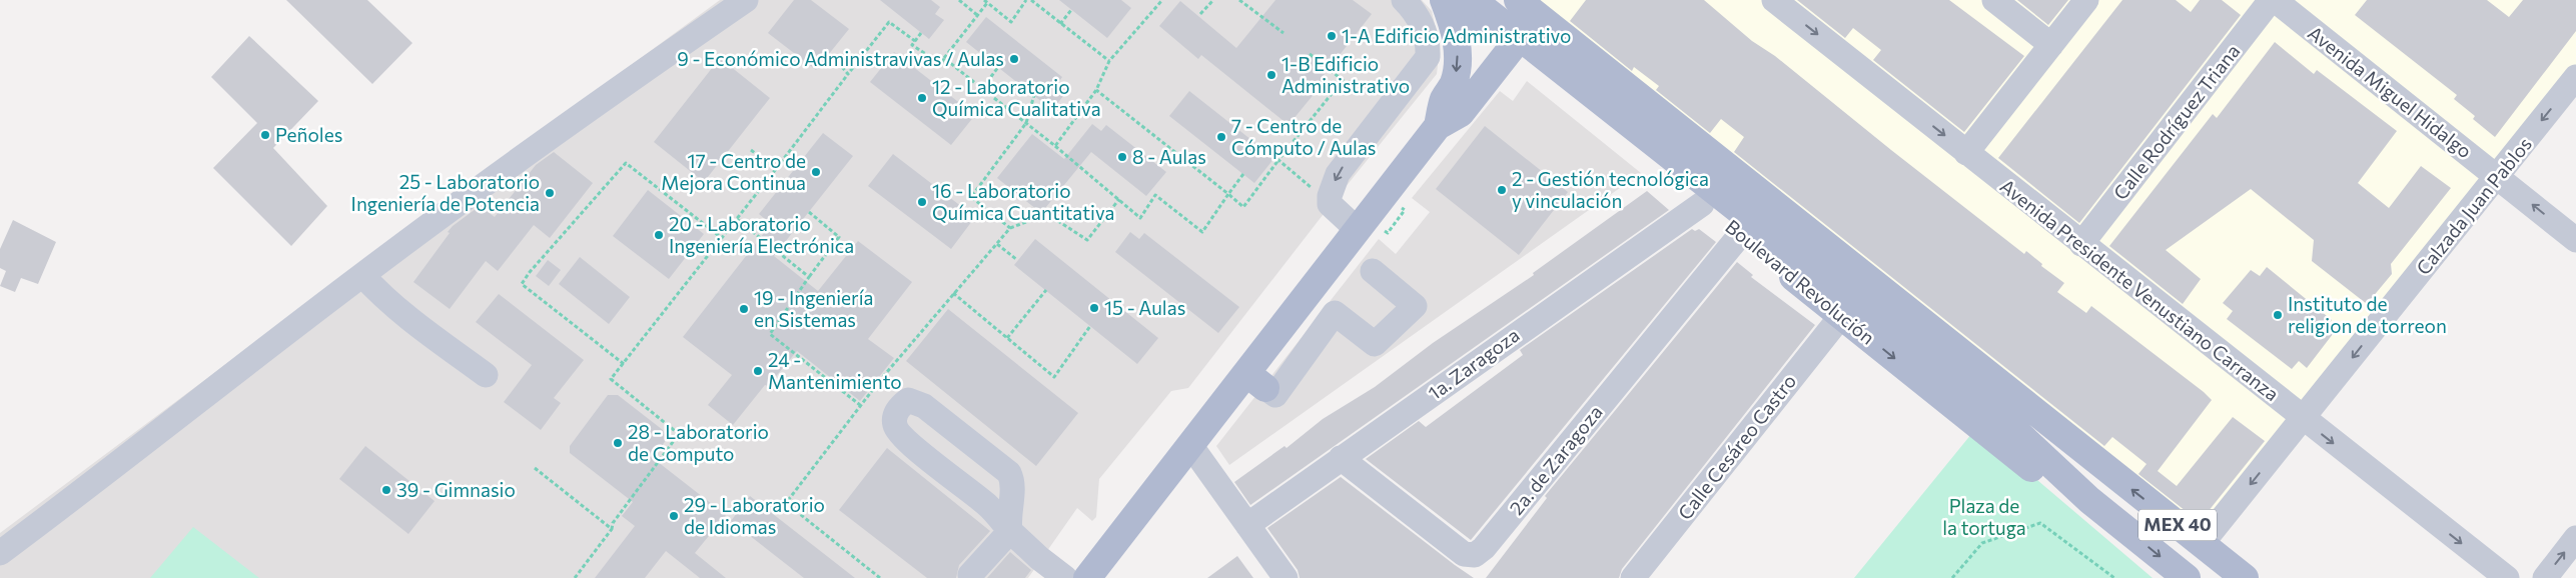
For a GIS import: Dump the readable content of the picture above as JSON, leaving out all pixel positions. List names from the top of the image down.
{
  "streets": {
    "main road": ["Boulevard Revolución", "MEX 40"],
    "street": [
      "Avenida Miguel Hidalgo",
      "Calle Rodríguez Triana",
      "Calzada Juan Pablos",
      "Avenida Presidente Venustiano Carranza",
      "1a. Zaragoza",
      "Calle Cesáreo Castro",
      "2a. de Zaragoza"
    ]
  },
  "crossings": [
    ["Avenida Miguel Hidalgo", "Calle Rodríguez Triana"],
    ["Avenida Miguel Hidalgo", "Calzada Juan Pablos"],
    ["Calle Rodríguez Triana", "Avenida Presidente Venustiano Carranza"],
    ["Calzada Juan Pablos", "Avenida Presidente Venustiano Carranza"],
    ["Calzada Juan Pablos", "MEX 40"],
    ["Boulevard Revolución", "1a. Zaragoza"],
    ["Boulevard Revolución", "Calle Cesáreo Castro"],
    ["Boulevard Revolución", "2a. de Zaragoza"],
    ["Boulevard Revolución", "MEX 40"],
    ["1a. Zaragoza", "2a. de Zaragoza"]
  ],
  "one_way": ["Calzada Juan Pablos", "Avenida Presidente Venustiano Carranza"],
  "parks": ["Plaza de la tortuga"],
  "places": [
    "1-A Edificio Administrativo",
    "9 - Económico Administravivas / Aulas",
    "1-B Edificio Administrativo",
    "12 - Laboratorio Química Cualitativa",
    "Peñoles",
    "7 - Centro de Cómputo / Aulas",
    "8 - Aulas",
    "17 - Centro de Mejora Continua",
    "2 - Gestión tecnológica y vinculación",
    "25 - Laboratorio Ingeniería de Potencia",
    "16 - Laboratorio Química Cuantitativa",
    "20 - Laboratorio Ingeniería Electrónica",
    "15 - Aulas",
    "19 - Ingeniería en Sistemas",
    "Instituto de religion de torreon",
    "24 - Mantenimiento",
    "28 - Laboratorio de Computo",
    "39 - Gimnasio",
    "29 - Laboratorio de Idiomas"
  ]
}
